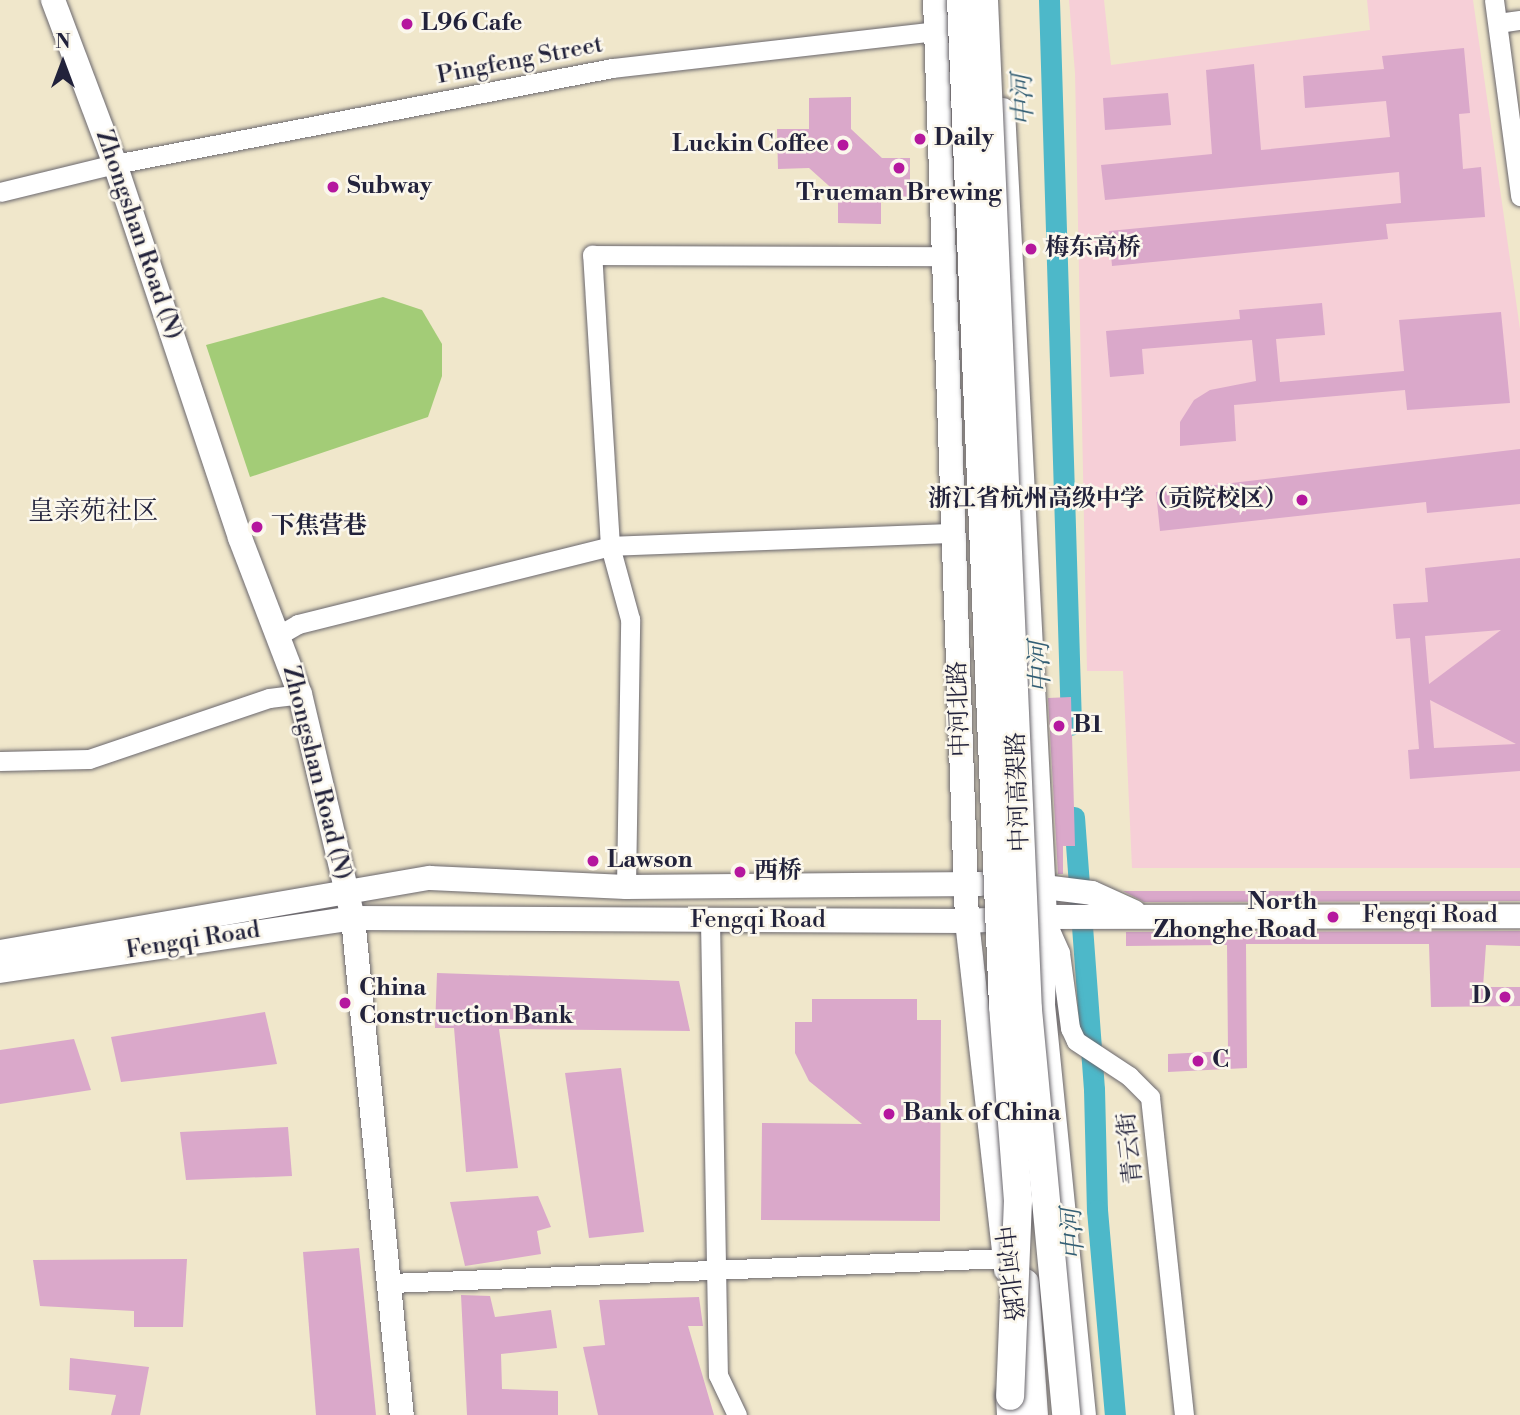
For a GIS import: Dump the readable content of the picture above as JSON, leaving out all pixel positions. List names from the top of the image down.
{
  "streets": {
    "highway": ["中河高架路"],
    "main road": ["Zhongshan Road (N)", "中河北路", "Fengqi Road"],
    "street": ["Pingfeng Street", "青云街"]
  },
  "crossings": [
    ["Pingfeng Street", "Zhongshan Road (N)"],
    ["Pingfeng Street", "中河北路"],
    ["Zhongshan Road (N)", "Fengqi Road"],
    ["中河北路", "Fengqi Road"],
    ["Fengqi Road", "青云街"]
  ],
  "districts": ["皇亲苑社区"],
  "water": ["中河"],
  "places": [
    "L96 Cafe",
    "Daily",
    "Luckin Coffee",
    "Trueman Brewing",
    "Subway",
    "梅东高桥",
    "浙江省杭州高级中学（贡院校区）",
    "下焦营巷",
    "B1",
    "Lawson",
    "西桥",
    "North Zhonghe Road",
    "D",
    "China Construction Bank",
    "C",
    "Bank of China"
  ],
  "north": "top"
}
